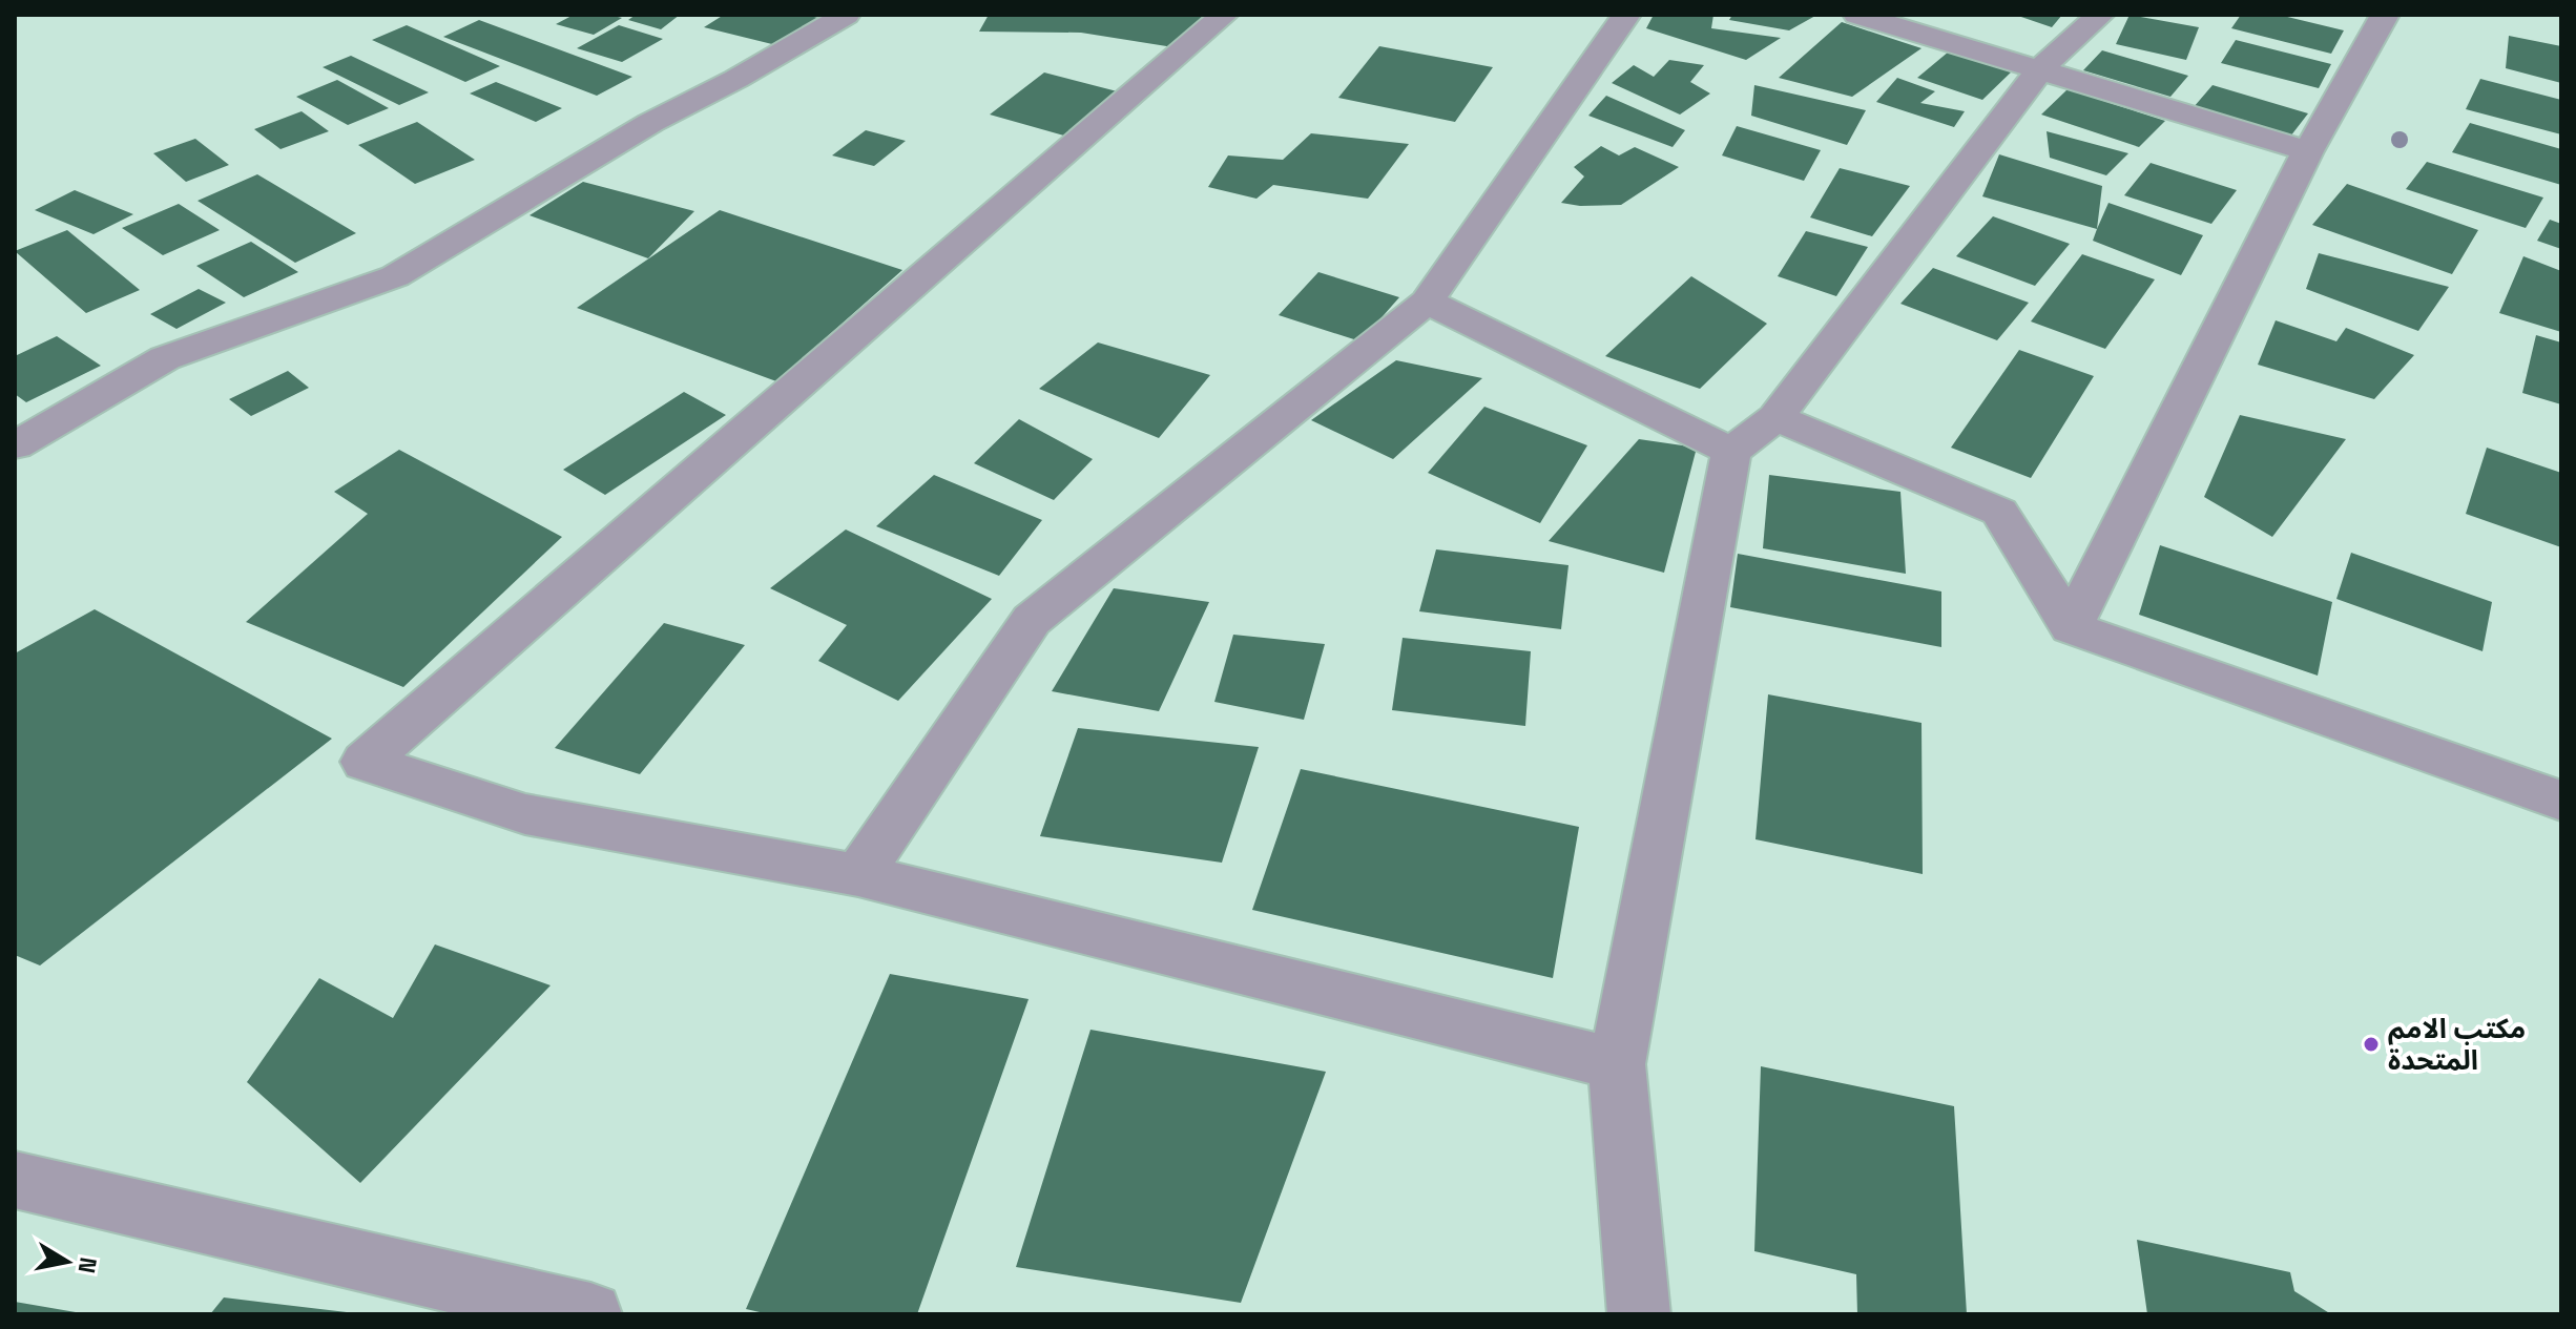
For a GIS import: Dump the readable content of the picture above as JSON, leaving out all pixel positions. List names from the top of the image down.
{
  "places": ["مكتب الامم المتحدة"],
  "north": "right"
}
